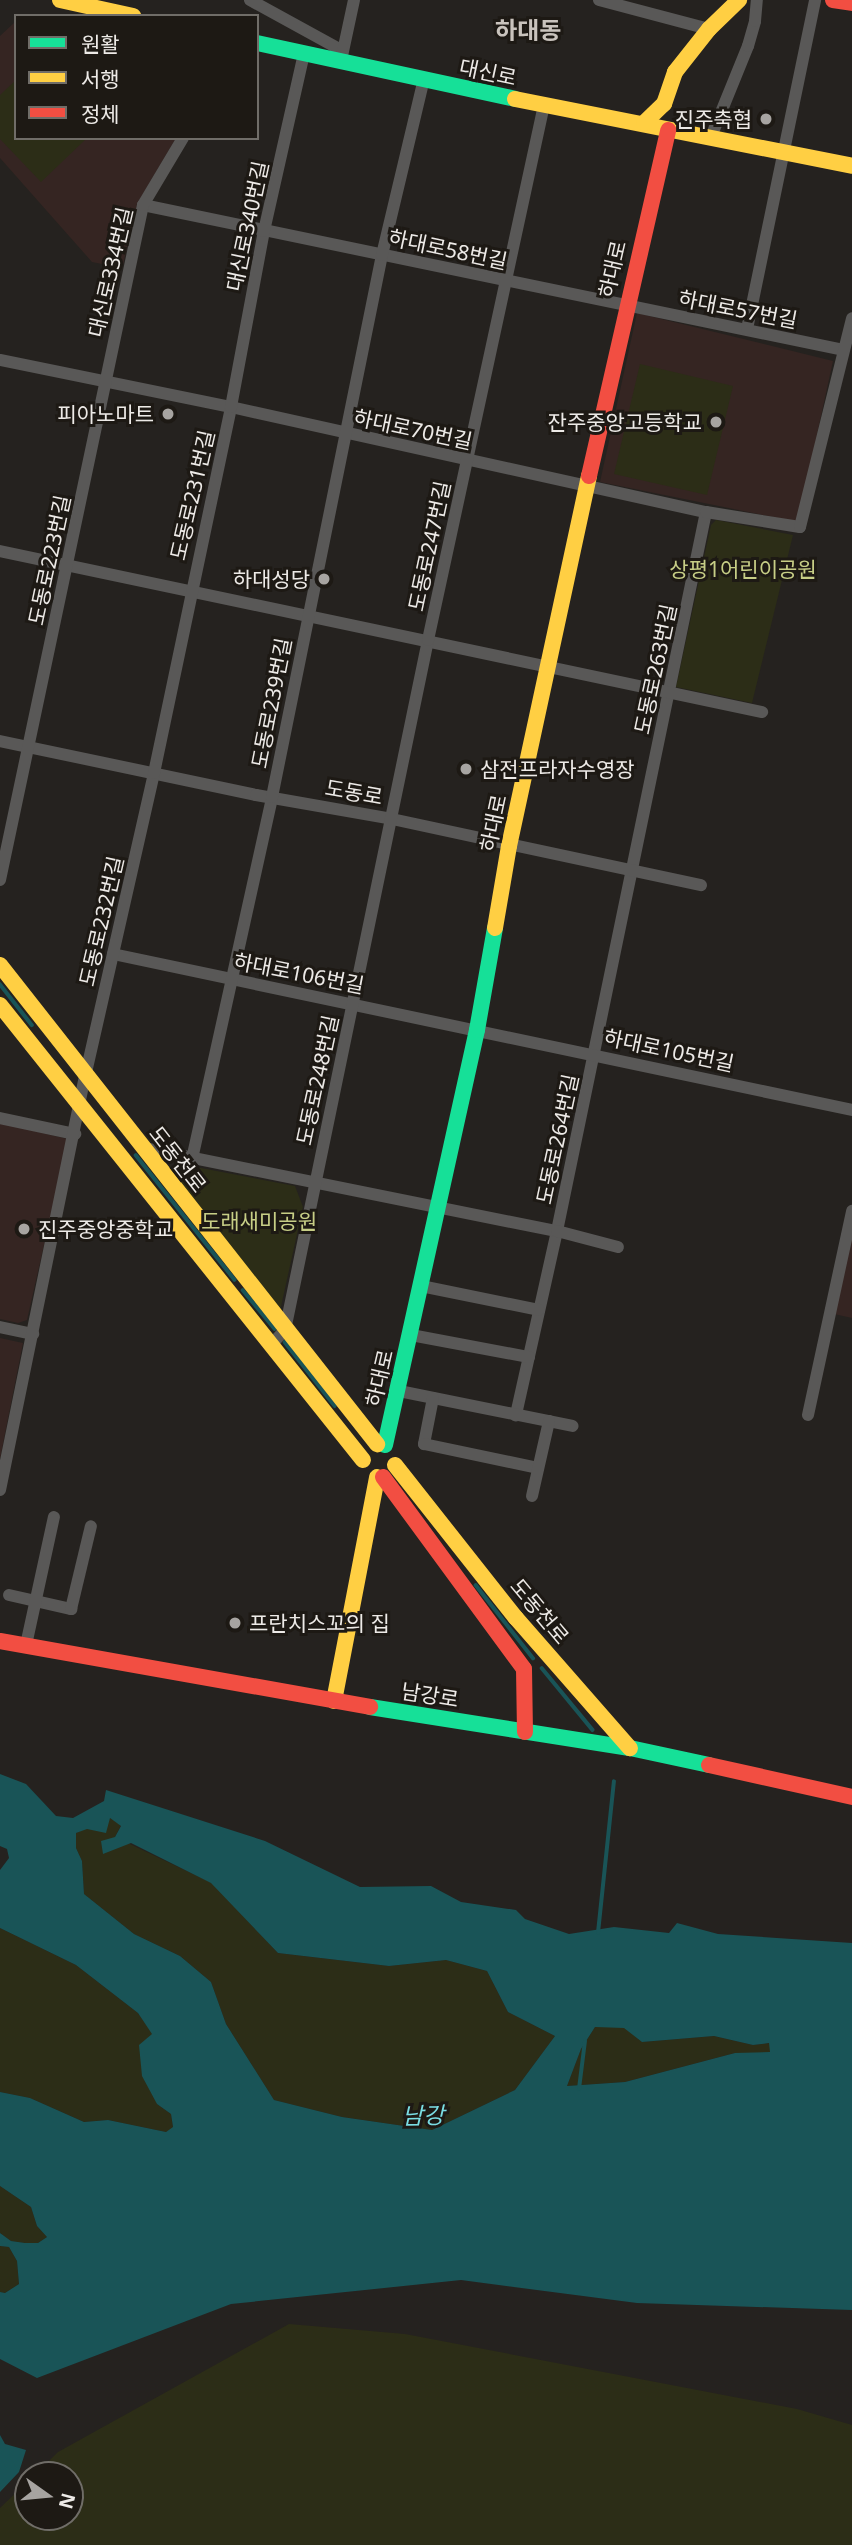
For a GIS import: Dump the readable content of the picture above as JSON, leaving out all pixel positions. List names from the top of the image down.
{
  "streets": {
    "street": [
      "대신로",
      "대신로340번길",
      "하대로58번길",
      "하대로",
      "대신로334번길",
      "하대로57번길",
      "하대로70번길",
      "도동로231번길",
      "도동로247번길",
      "도동로223번길",
      "도동로263번길",
      "도동로239번길",
      "도동로",
      "도동로232번길",
      "하대로106번길",
      "하대로105번길",
      "도동로248번길",
      "도동로264번길",
      "도동천로",
      "남강로"
    ]
  },
  "crossings": [
    ["대신로", "대신로340번길"],
    ["대신로", "하대로"],
    ["대신로", "도동로247번길"],
    ["대신로", "도동로239번길"],
    ["대신로340번길", "하대로58번길"],
    ["대신로340번길", "하대로70번길"],
    ["대신로340번길", "도동로231번길"],
    ["하대로58번길", "하대로"],
    ["하대로58번길", "대신로334번길"],
    ["하대로58번길", "하대로57번길"],
    ["하대로58번길", "도동로247번길"],
    ["하대로58번길", "도동로239번길"],
    ["하대로", "하대로57번길"],
    ["하대로", "하대로70번길"],
    ["하대로", "도동로247번길"],
    ["하대로", "도동로"],
    ["하대로", "하대로106번길"],
    ["하대로", "하대로105번길"],
    ["하대로", "도동천로"],
    ["대신로334번길", "하대로70번길"],
    ["대신로334번길", "도동로223번길"],
    ["하대로70번길", "도동로231번길"],
    ["하대로70번길", "도동로247번길"],
    ["하대로70번길", "도동로223번길"],
    ["하대로70번길", "도동로239번길"],
    ["도동로231번길", "도동로239번길"],
    ["도동로231번길", "도동로"],
    ["도동로231번길", "도동로232번길"],
    ["도동로247번길", "도동로263번길"],
    ["도동로247번길", "도동로239번길"],
    ["도동로247번길", "도동로"],
    ["도동로247번길", "도동로248번길"],
    ["도동로223번길", "도동로"],
    ["도동로263번길", "도동로"],
    ["도동로263번길", "도동로264번길"],
    ["도동로239번길", "도동로"],
    ["도동로239번길", "하대로106번길"],
    ["도동로", "도동로232번길"],
    ["도동로", "도동로248번길"],
    ["도동로", "도동로264번길"],
    ["도동로232번길", "하대로106번길"],
    ["도동로232번길", "도동천로"],
    ["하대로106번길", "하대로105번길"],
    ["하대로106번길", "도동로248번길"],
    ["하대로105번길", "도동로264번길"],
    ["도동로248번길", "도동천로"],
    ["도동천로", "남강로"]
  ],
  "districts": ["하대동"],
  "water": ["남강"],
  "parks": ["상평1어린이공원", "도래새미공원"],
  "places": [
    "진주축협",
    "피아노마트",
    "잔주중앙고등학교",
    "하대성당",
    "삼전프라자수영장",
    "진주중앙중학교",
    "프란치스꼬의 집"
  ],
  "legend": ["원활", "서행", "정체"],
  "north": "right"
}
